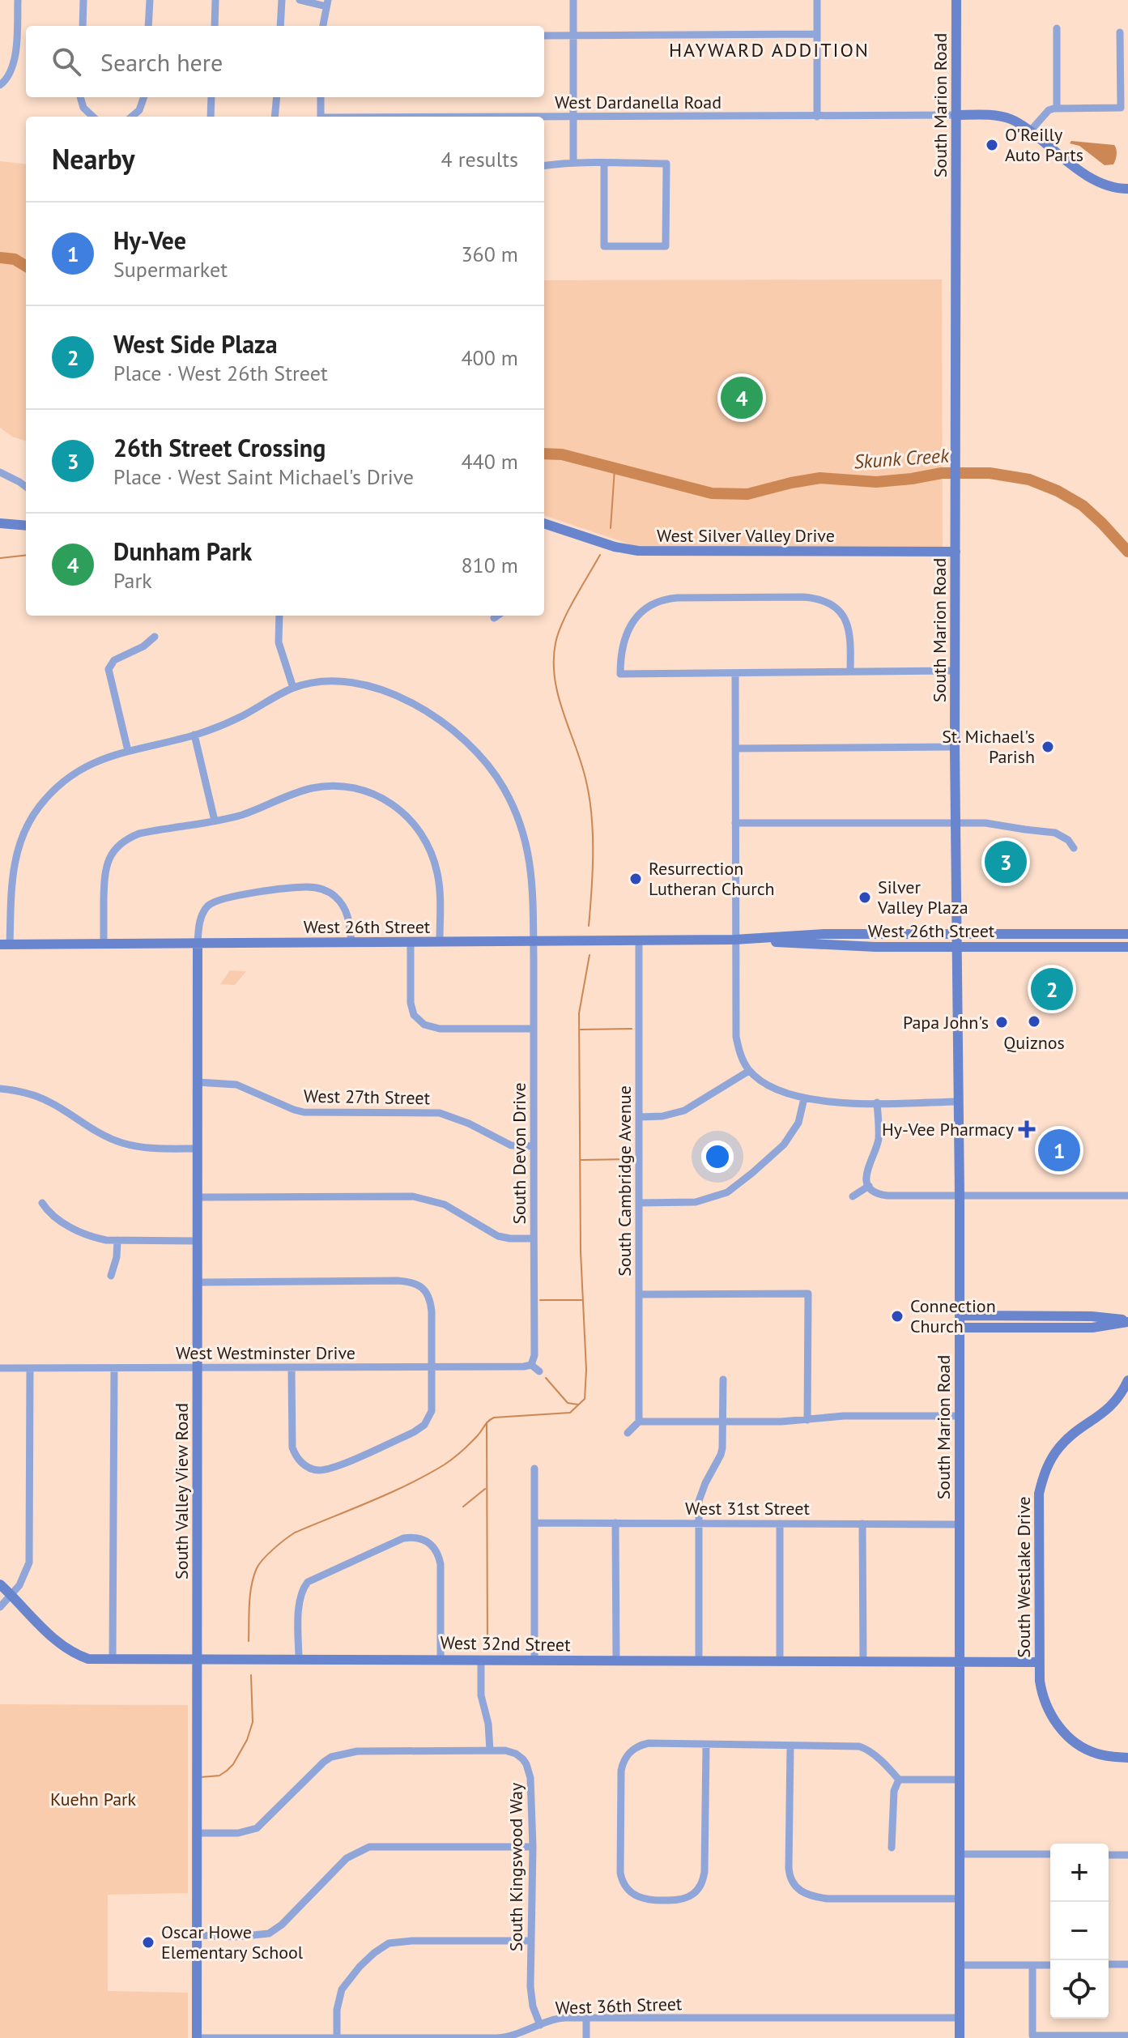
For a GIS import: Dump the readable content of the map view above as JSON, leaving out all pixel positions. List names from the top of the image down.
{
  "streets": {
    "main road": [
      "South Marion Road",
      "West Silver Valley Drive",
      "West 26th Street",
      "South Valley View Road",
      "South Westlake Drive",
      "West 32nd Street"
    ],
    "street": [
      "West Dardanella Road",
      "West 27th Street",
      "South Devon Drive",
      "South Cambridge Avenue",
      "West Westminster Drive",
      "West 31st Street",
      "South Kingswood Way",
      "West 36th Street"
    ]
  },
  "crossings": [
    ["West Dardanella Road", "South Marion Road"],
    ["South Marion Road", "West Silver Valley Drive"],
    ["South Marion Road", "West 26th Street"],
    ["South Marion Road", "West 31st Street"],
    ["South Marion Road", "West 32nd Street"],
    ["South Marion Road", "West 36th Street"],
    ["West 26th Street", "South Devon Drive"],
    ["West 26th Street", "South Cambridge Avenue"],
    ["West 26th Street", "South Valley View Road"],
    ["West 27th Street", "South Devon Drive"],
    ["West 27th Street", "South Valley View Road"],
    ["South Devon Drive", "West Westminster Drive"],
    ["West Westminster Drive", "South Valley View Road"],
    ["South Valley View Road", "West 32nd Street"],
    ["South Valley View Road", "South Kingswood Way"],
    ["South Westlake Drive", "West 32nd Street"],
    ["South Kingswood Way", "West 36th Street"]
  ],
  "districts": ["HAYWARD ADDITION"],
  "water": ["Skunk Creek"],
  "parks": ["Kuehn Park"],
  "places": {
    "other": [
      "O'Reilly Auto Parts",
      "St. Michael's Parish",
      "Resurrection Lutheran Church",
      "Silver Valley Plaza",
      "Quiznos",
      "Papa John's",
      "Connection Church",
      "Oscar Howe Elementary School"
    ],
    "health": ["Hy-Vee Pharmacy"]
  },
  "page": {
    "search": "Search here",
    "heading": ["Nearby", "4 results"],
    "list": [
      {
        "mark": "1",
        "name": "Hy-Vee",
        "note": "Supermarket",
        "value": "360 m"
      },
      {
        "mark": "2",
        "name": "West Side Plaza",
        "note": "Place · West 26th Street",
        "value": "400 m"
      },
      {
        "mark": "3",
        "name": "26th Street Crossing",
        "note": "Place · West Saint Michael's Drive",
        "value": "440 m"
      },
      {
        "mark": "4",
        "name": "Dunham Park",
        "note": "Park",
        "value": "810 m"
      }
    ],
    "pins": [
      "4",
      "3",
      "2",
      "1"
    ],
    "map_buttons": ["+", "−"]
  }
}
